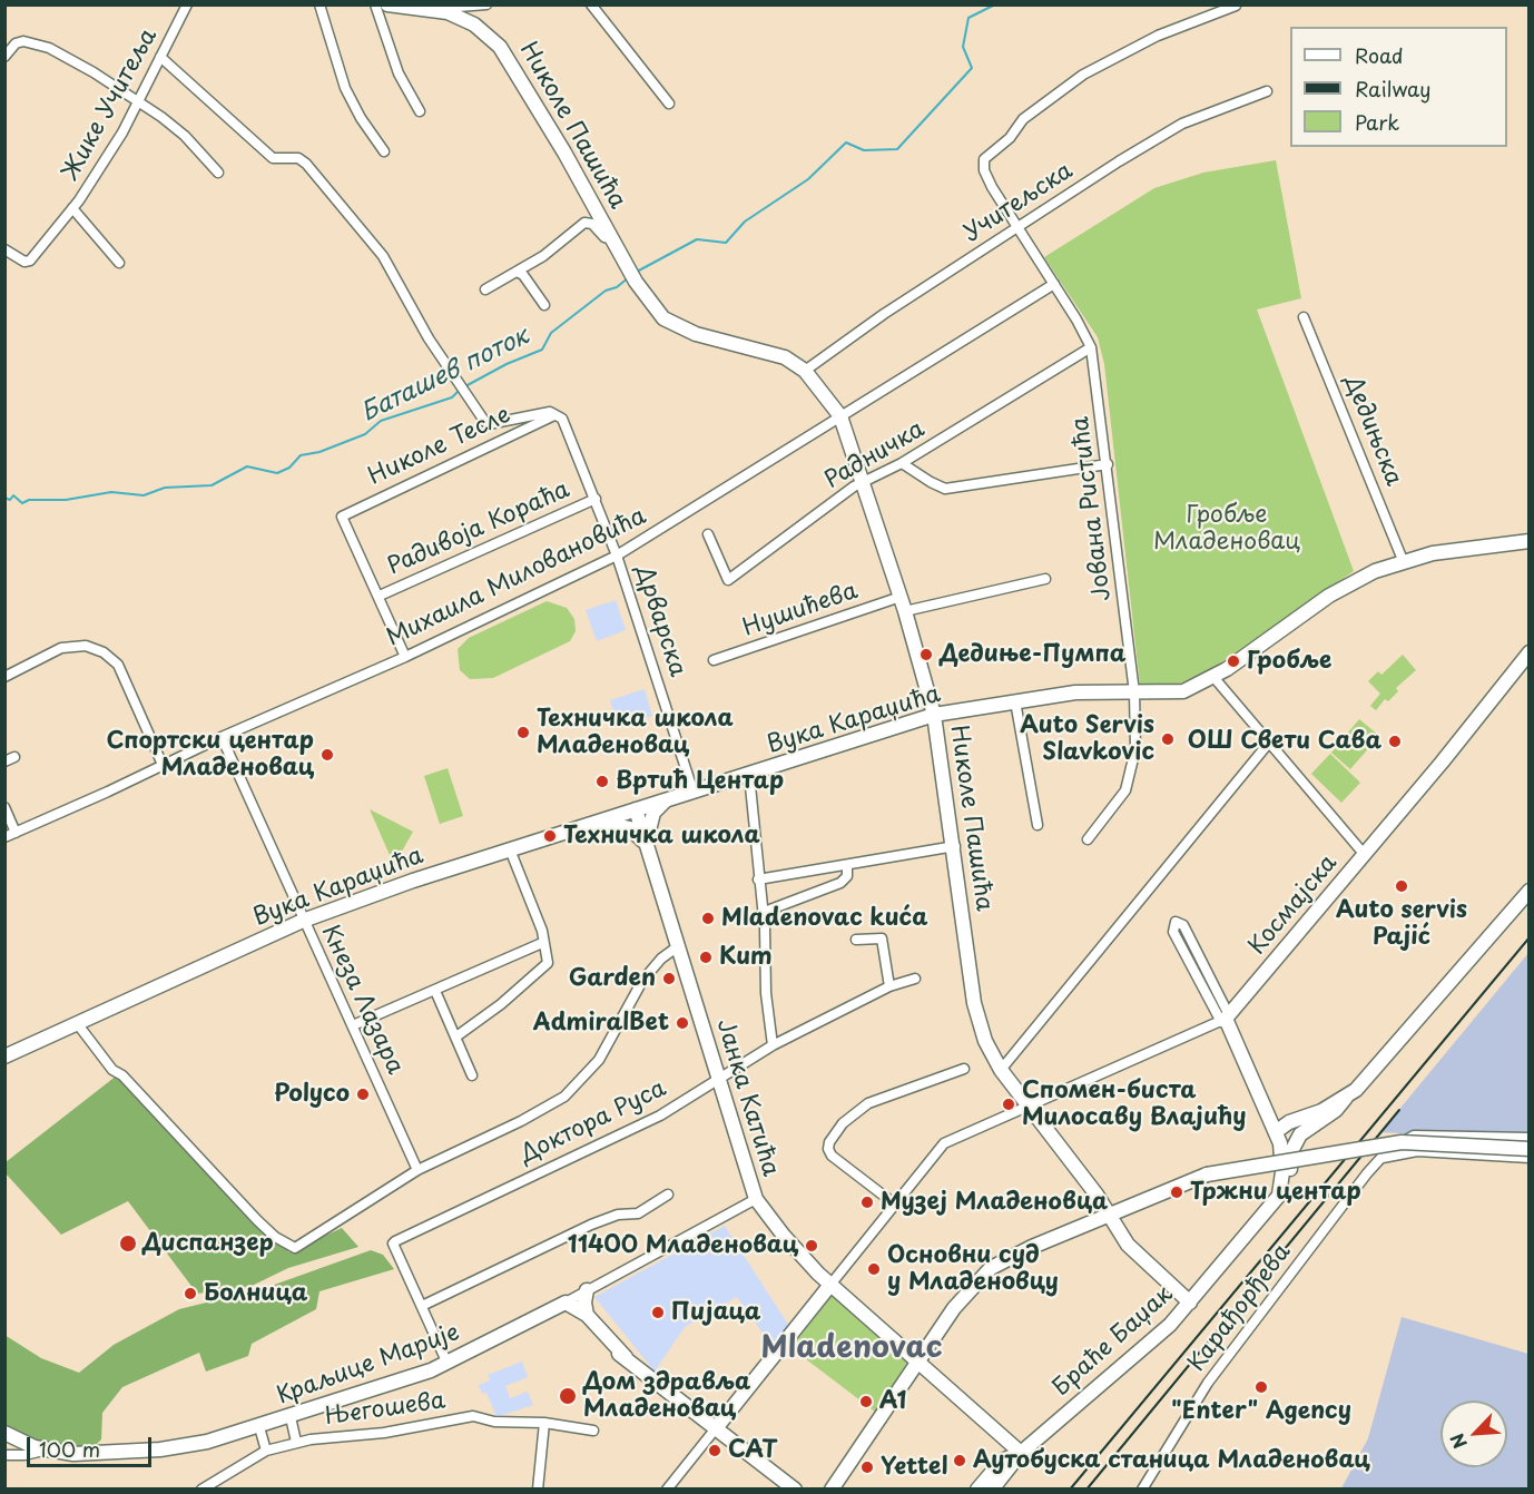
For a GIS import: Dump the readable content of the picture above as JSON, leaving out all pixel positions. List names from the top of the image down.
{
  "streets": {
    "street": [
      "Жике Учитеља",
      "Николе Пашића",
      "Учитељска",
      "Дедињска",
      "Николе Тесле",
      "Радничка",
      "Јована Ристића",
      "Радивоја Кораћа",
      "Михаила Миловановића",
      "Нушићева",
      "Дрварска",
      "Вука Караџића",
      "Космајска",
      "Кнеза Лазара",
      "Јанка Катића",
      "Доктора Руса",
      "Карађорђева",
      "Браће Баџак",
      "Краљице Марије",
      "Његошева"
    ]
  },
  "crossings": [
    ["Николе Пашића", "Учитељска"],
    ["Николе Пашића", "Радничка"],
    ["Николе Пашића", "Михаила Миловановића"],
    ["Николе Пашића", "Нушићева"],
    ["Николе Пашића", "Вука Караџића"],
    ["Николе Пашића", "Космајска"],
    ["Николе Пашића", "Браће Баџак"],
    ["Учитељска", "Јована Ристића"],
    ["Дедињска", "Вука Караџића"],
    ["Николе Тесле", "Радивоја Кораћа"],
    ["Николе Тесле", "Дрварска"],
    ["Радничка", "Јована Ристића"],
    ["Јована Ристића", "Михаила Миловановића"],
    ["Јована Ристића", "Вука Караџића"],
    ["Радивоја Кораћа", "Дрварска"],
    ["Михаила Миловановића", "Дрварска"],
    ["Михаила Миловановића", "Кнеза Лазара"],
    ["Дрварска", "Вука Караџића"],
    ["Вука Караџића", "Кнеза Лазара"],
    ["Вука Караџића", "Јанка Катића"],
    ["Космајска", "Јанка Катића"],
    ["Јанка Катића", "Доктора Руса"],
    ["Јанка Катића", "Браће Баџак"],
    ["Јанка Катића", "Краљице Марије"]
  ],
  "districts": ["Mladenovac"],
  "water": ["Баташев поток"],
  "parks": ["Гробље Младеновац"],
  "places": [
    "Дедиње-Пумпа",
    "Гробље",
    "Техничка школа Младеновац",
    "Auto Servis Slavkovic",
    "ОШ Свети Сава",
    "Спортски центар Младеновац",
    "Вртић Центар",
    "Техничка школа",
    "Auto servis Pajić",
    "Mladenovac kuća",
    "Kum",
    "Garden",
    "AdmiralBet",
    "Polyco",
    "Спомен-биста Милосаву Влајићу",
    "Тржни центар",
    "Музеј Младеновца",
    "Диспанзер",
    "11400 Младеновац",
    "Основни суд у Младеновцу",
    "Болница",
    "Пијаца",
    "\"Enter\" Agency",
    "Дом здравља Младеновац",
    "A1",
    "САТ",
    "Аутобуска станица Младеновац",
    "Yettel"
  ],
  "legend": ["Road", "Railway", "Park"],
  "scale_bar": "100 m",
  "north": "bottom left"
}
